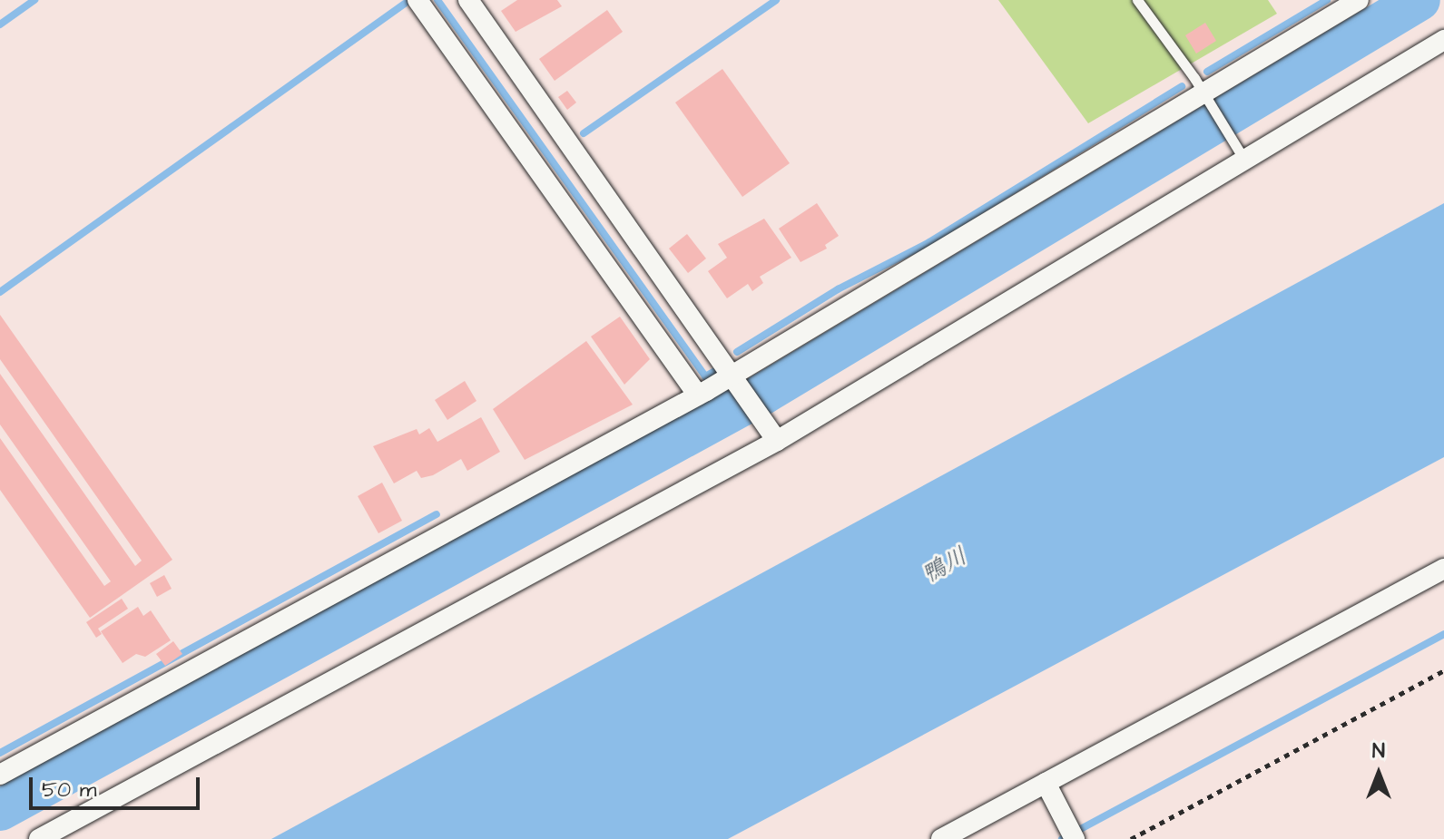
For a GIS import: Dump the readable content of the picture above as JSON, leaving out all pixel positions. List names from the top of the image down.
{
  "water": ["鴨川"],
  "scale_bar": "50 m",
  "north": "top"
}
